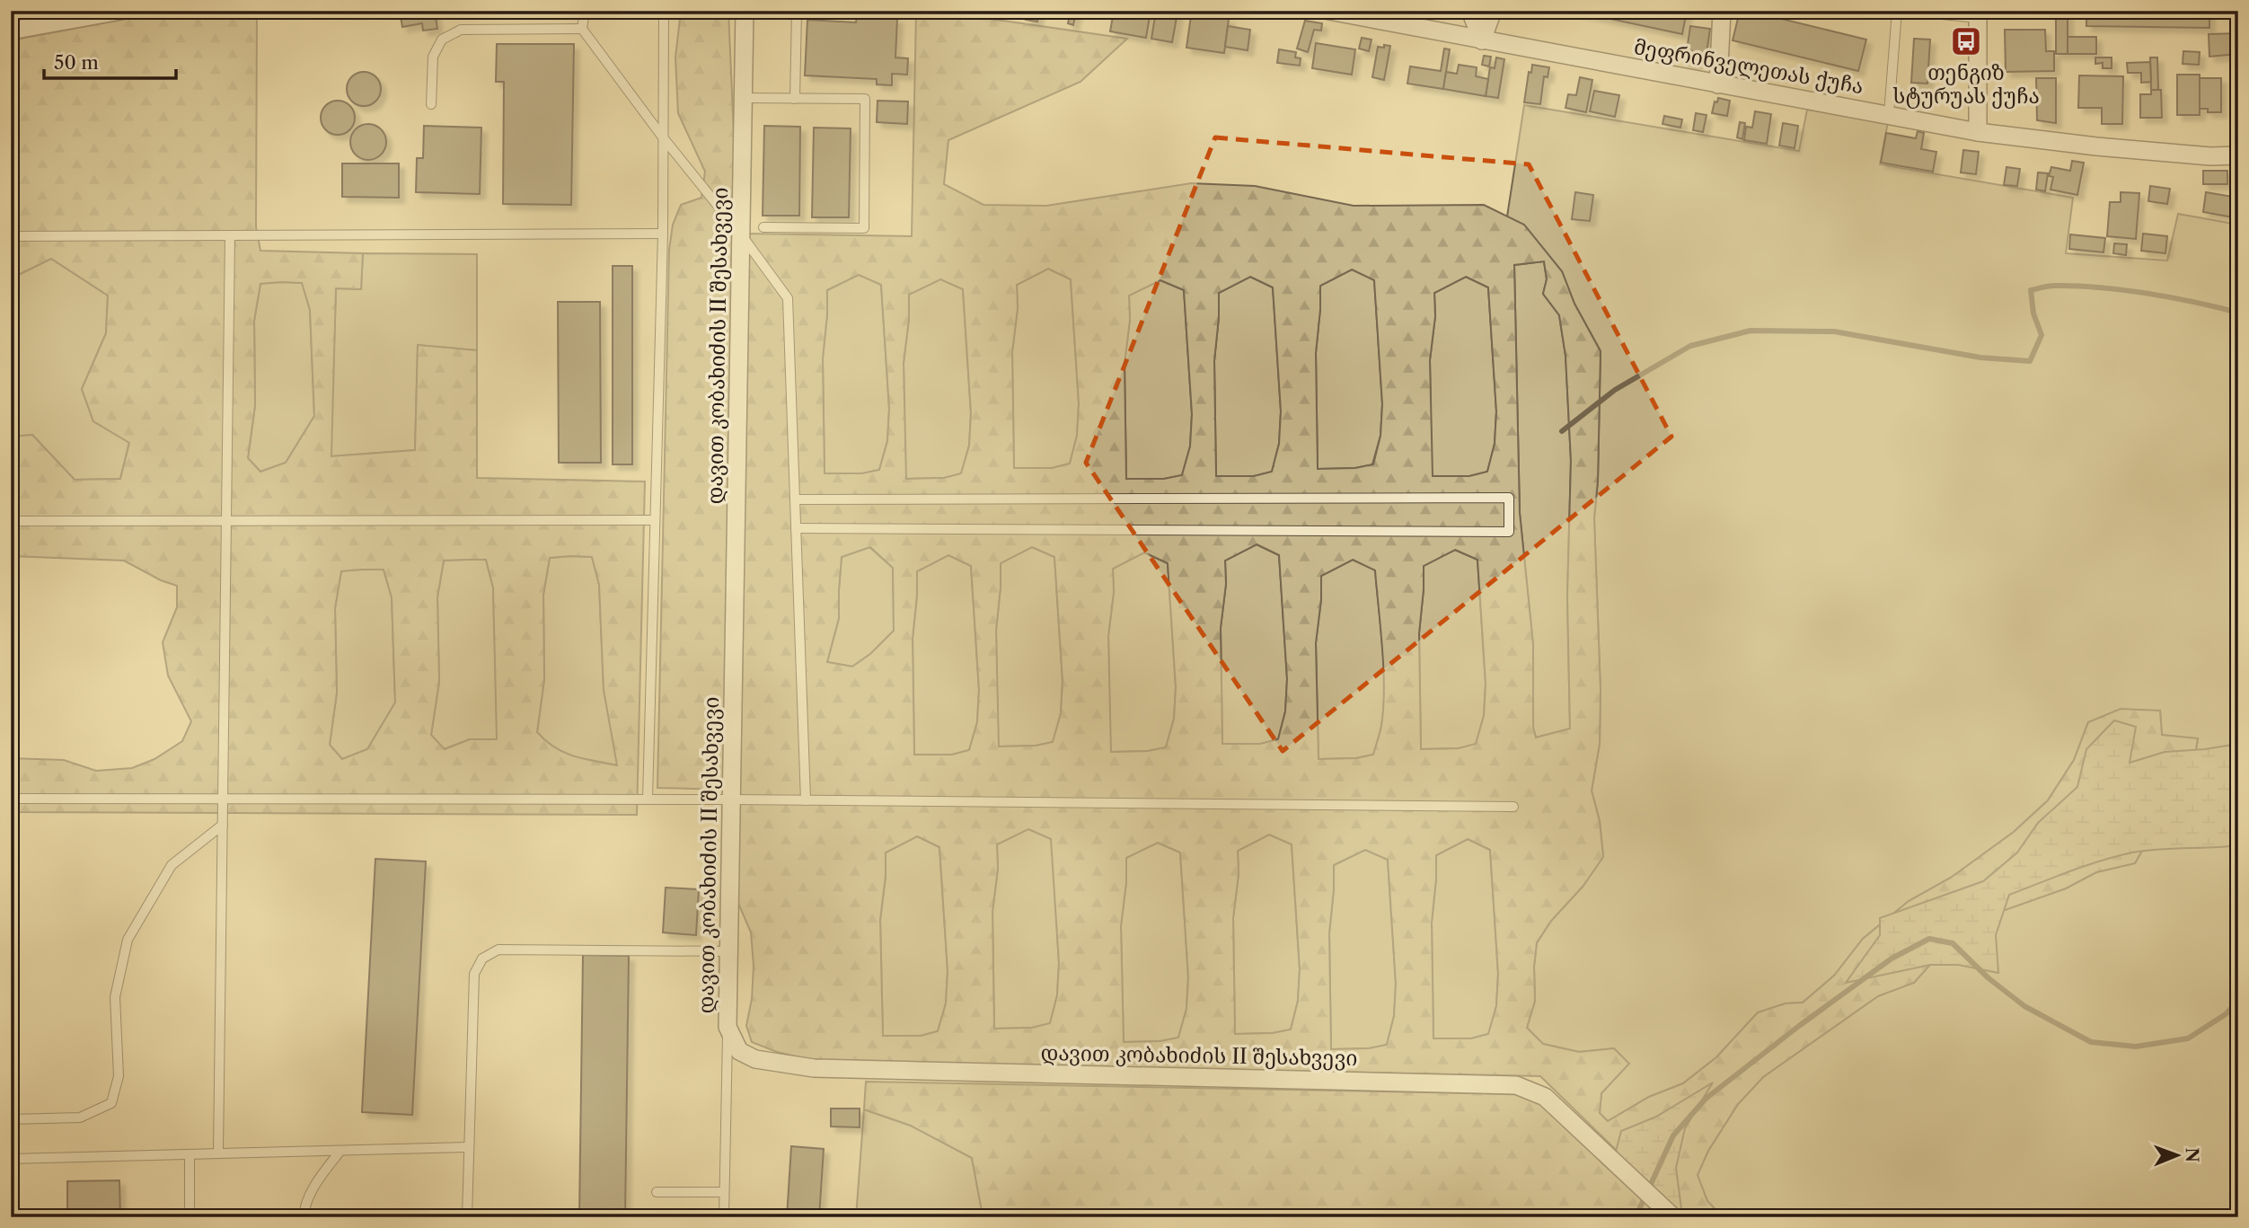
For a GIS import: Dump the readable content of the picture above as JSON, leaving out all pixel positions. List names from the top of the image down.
{
  "streets": {
    "street": ["მეფრინველეთას ქუჩა", "დავით კობახიძის II შესახვევი"]
  },
  "places": {
    "bus stop": ["თენგიზ სტურუას ქუჩა"]
  },
  "scale_bar": "50 m",
  "north": "right"
}
